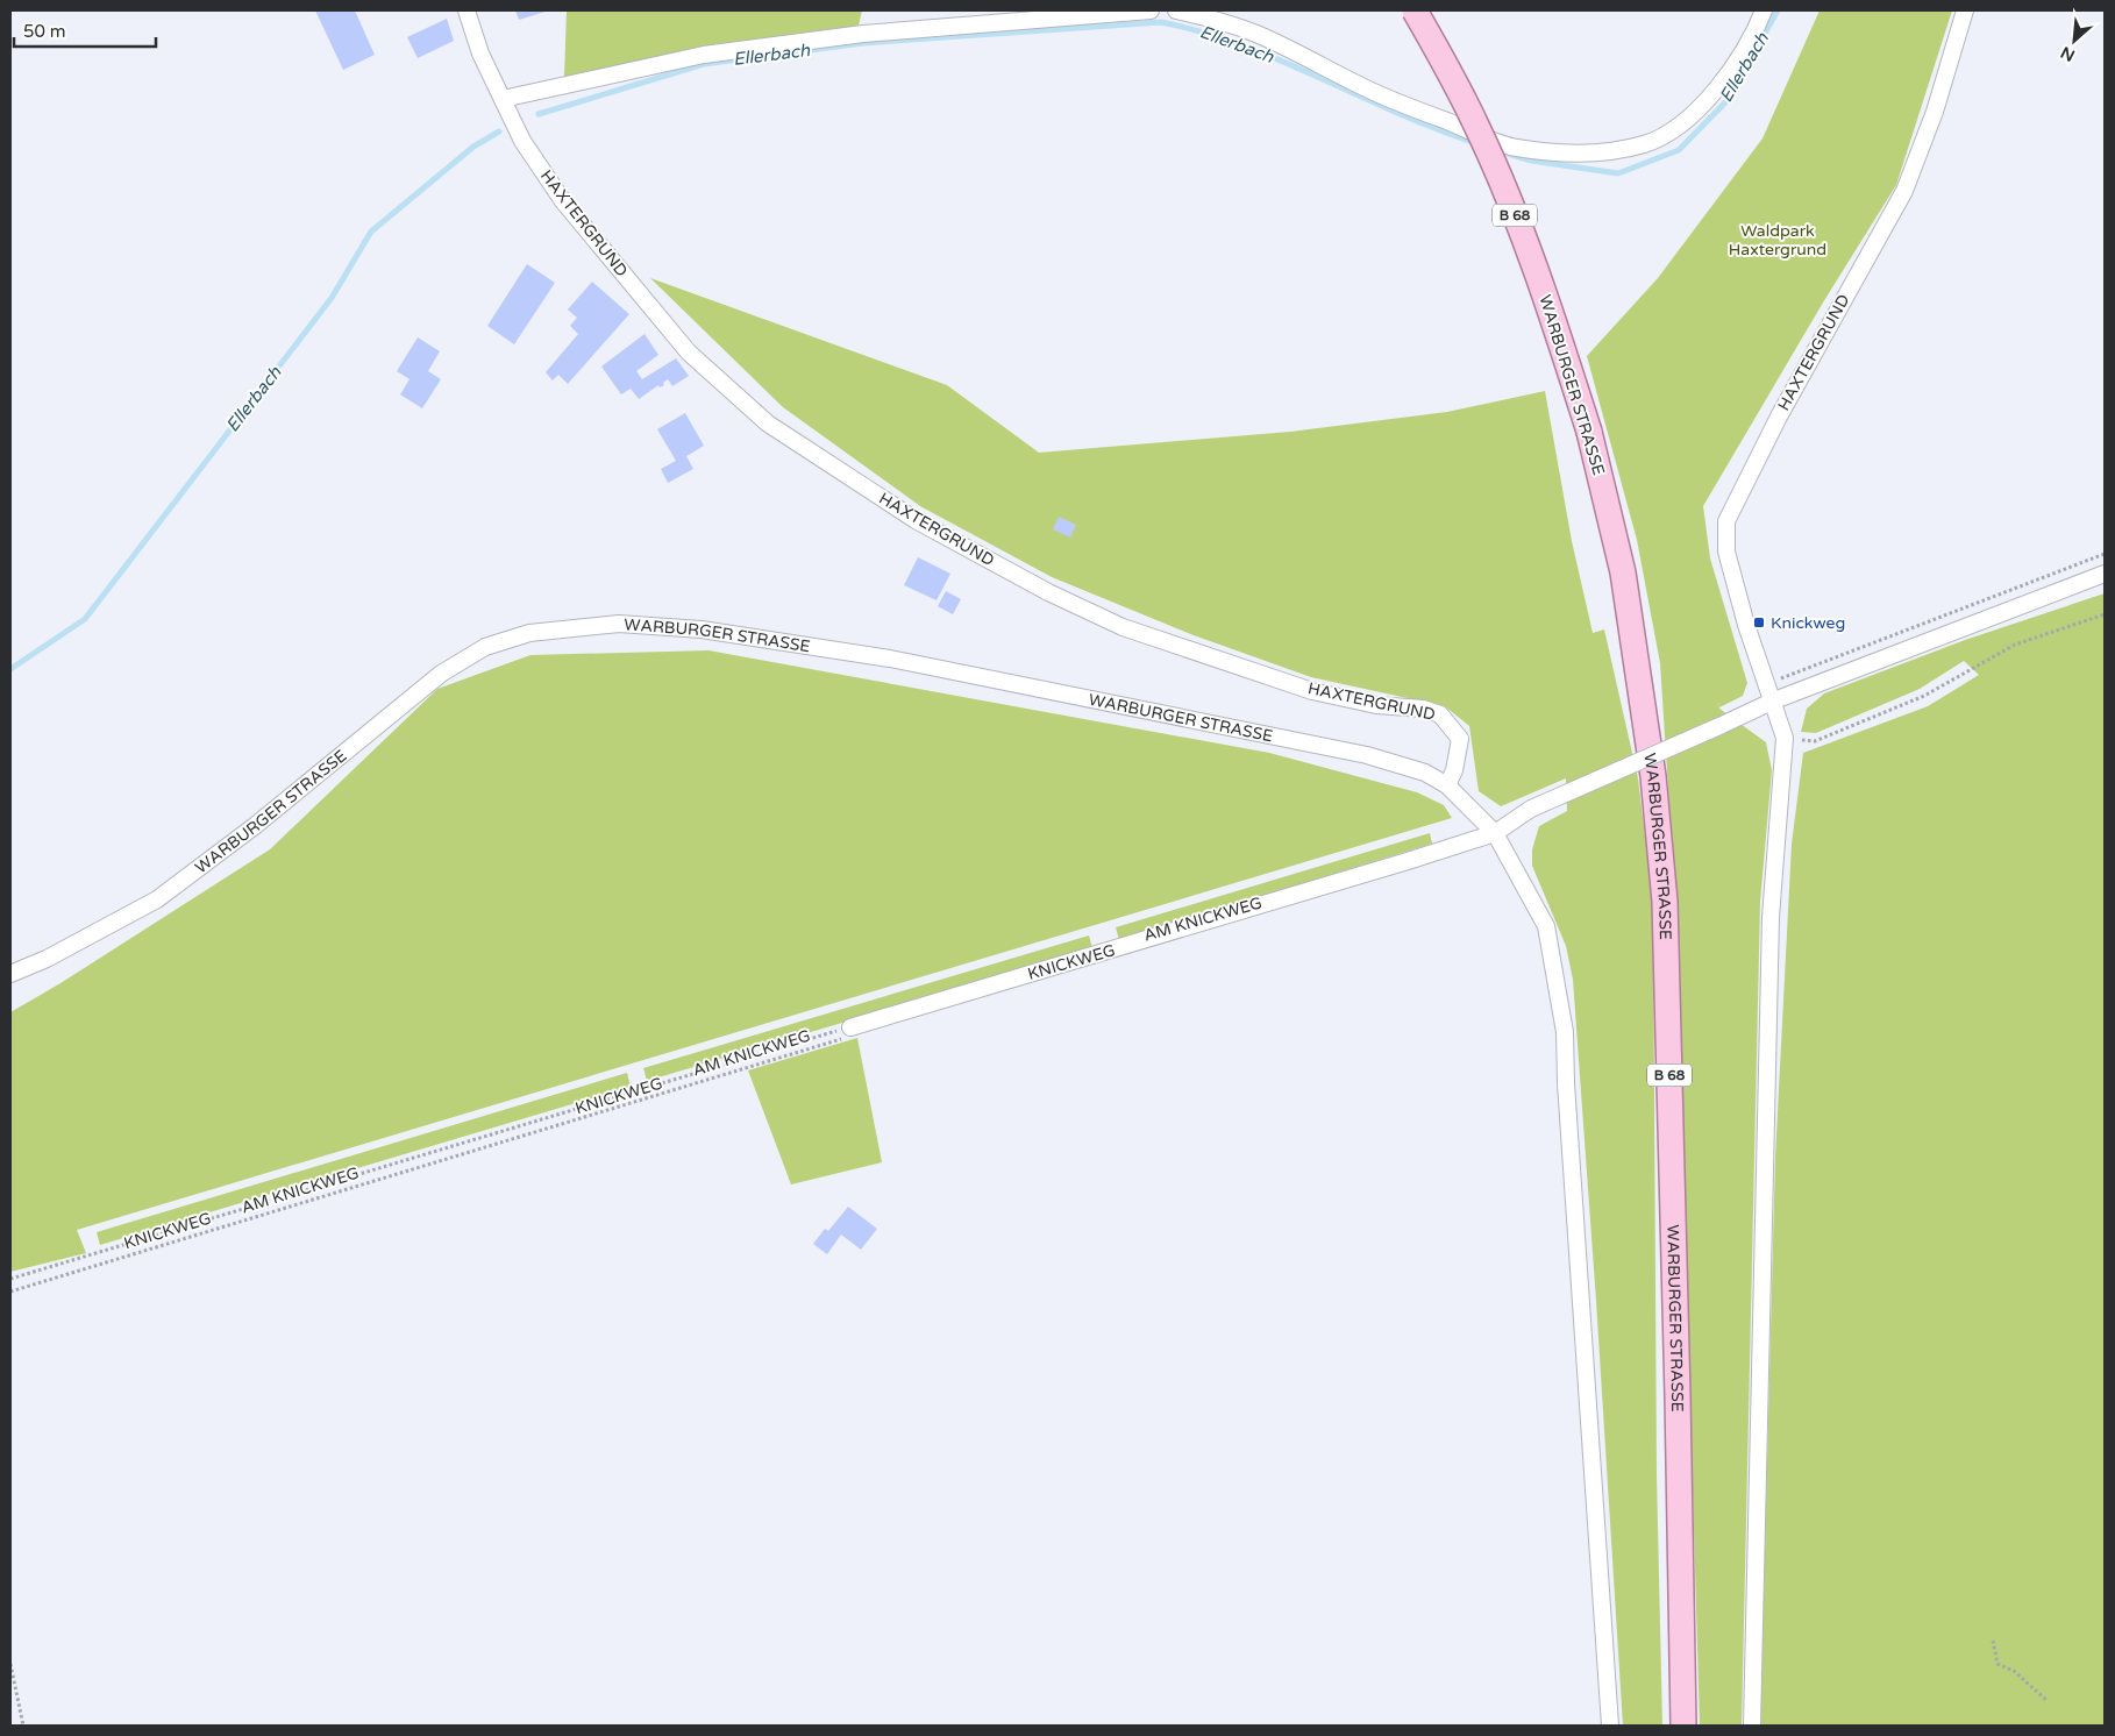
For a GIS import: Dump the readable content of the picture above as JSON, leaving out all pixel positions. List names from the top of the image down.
{
  "streets": {
    "main road": ["B 68", "WARBURGER STRASSE"],
    "street": ["HAXTERGRUND", "KNICKWEG"],
    "path": ["AM KNICKWEG"]
  },
  "crossings": [
    ["HAXTERGRUND", "WARBURGER STRASSE"],
    ["HAXTERGRUND", "KNICKWEG"],
    ["WARBURGER STRASSE", "KNICKWEG"],
    ["AM KNICKWEG", "KNICKWEG"]
  ],
  "water": ["Ellerbach"],
  "parks": ["Waldpark Haxtergrund"],
  "places": {
    "transit": ["Knickweg"]
  },
  "scale_bar": "50 m",
  "north": "bottom left"
}
